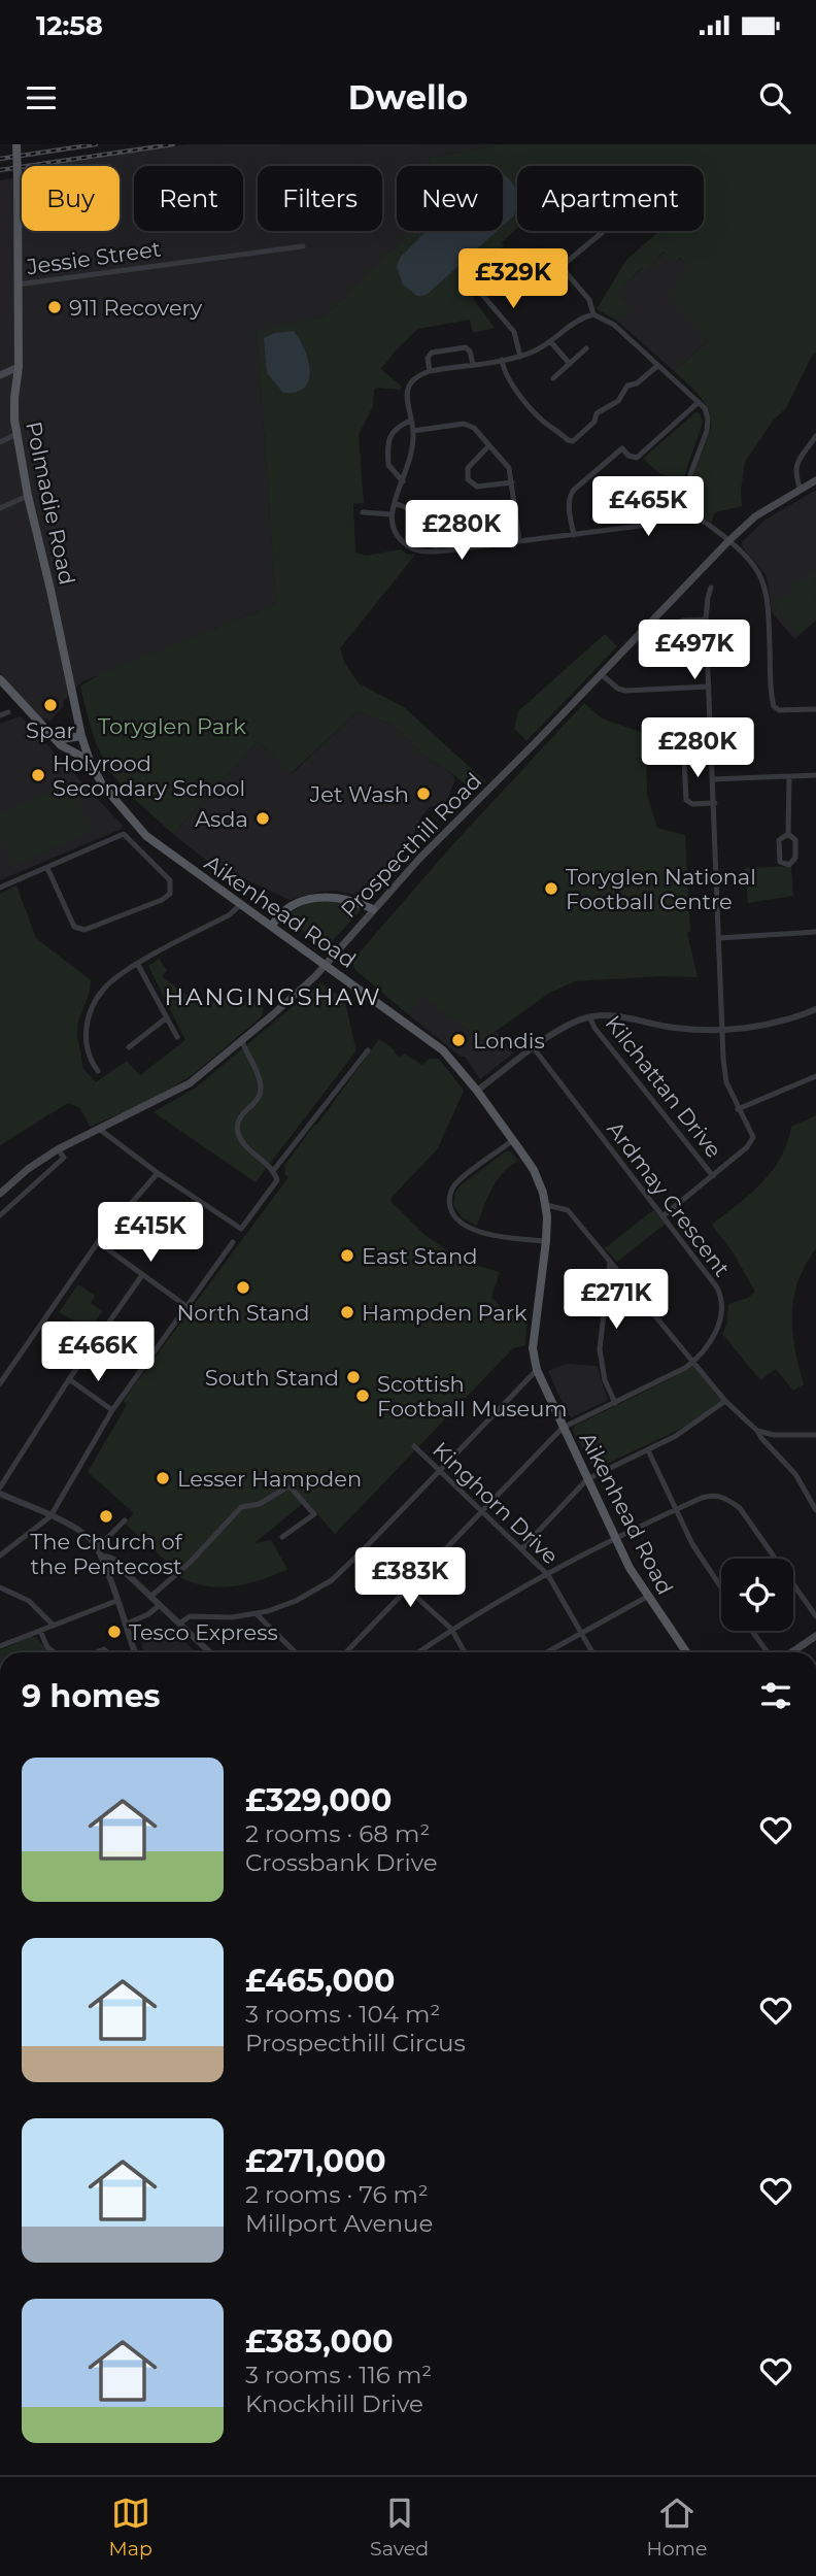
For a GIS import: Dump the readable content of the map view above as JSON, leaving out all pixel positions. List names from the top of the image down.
{
  "streets": {
    "main road": ["Polmadie Road", "Prospecthill Road", "Aikenhead Road"],
    "street": [
      "Jessie Street",
      "Kilchattan Drive",
      "Ardmay Crescent",
      "Kinghorn Drive"
    ]
  },
  "crossings": [
    ["Jessie Street", "Polmadie Road"],
    ["Polmadie Road", "Aikenhead Road"],
    ["Prospecthill Road", "Aikenhead Road"],
    ["Aikenhead Road", "Ardmay Crescent"]
  ],
  "districts": ["HANGINGSHAW"],
  "parks": ["Toryglen Park"],
  "places": [
    "911 Recovery",
    "Spar",
    "Holyrood Secondary School",
    "Jet Wash",
    "Asda",
    "Toryglen National Football Centre",
    "Londis",
    "East Stand",
    "North Stand",
    "Hampden Park",
    "South Stand",
    "Scottish Football Museum",
    "Lesser Hampden",
    "The Church of the Pentecost",
    "Tesco Express"
  ],
  "page": {
    "status": "12:58",
    "header": "Dwello",
    "chip": [
      "Buy",
      "Rent",
      "Filters",
      "New",
      "Apartment"
    ],
    "price": [
      "£329K",
      "£465K",
      "£280K",
      "£497K",
      "£280K",
      "£415K",
      "£271K",
      "£466K",
      "£383K"
    ],
    "heading": "9 homes",
    "list": [
      {
        "name": "£329,000",
        "note": "2 rooms · 68 m² · Crossbank Drive"
      },
      {
        "name": "£465,000",
        "note": "3 rooms · 104 m² · Prospecthill Circus"
      },
      {
        "name": "£271,000",
        "note": "2 rooms · 76 m² · Millport Avenue"
      },
      {
        "name": "£383,000",
        "note": "3 rooms · 116 m² · Knockhill Drive"
      }
    ],
    "tabs": ["Map", "Saved", "Home"]
  }
}
